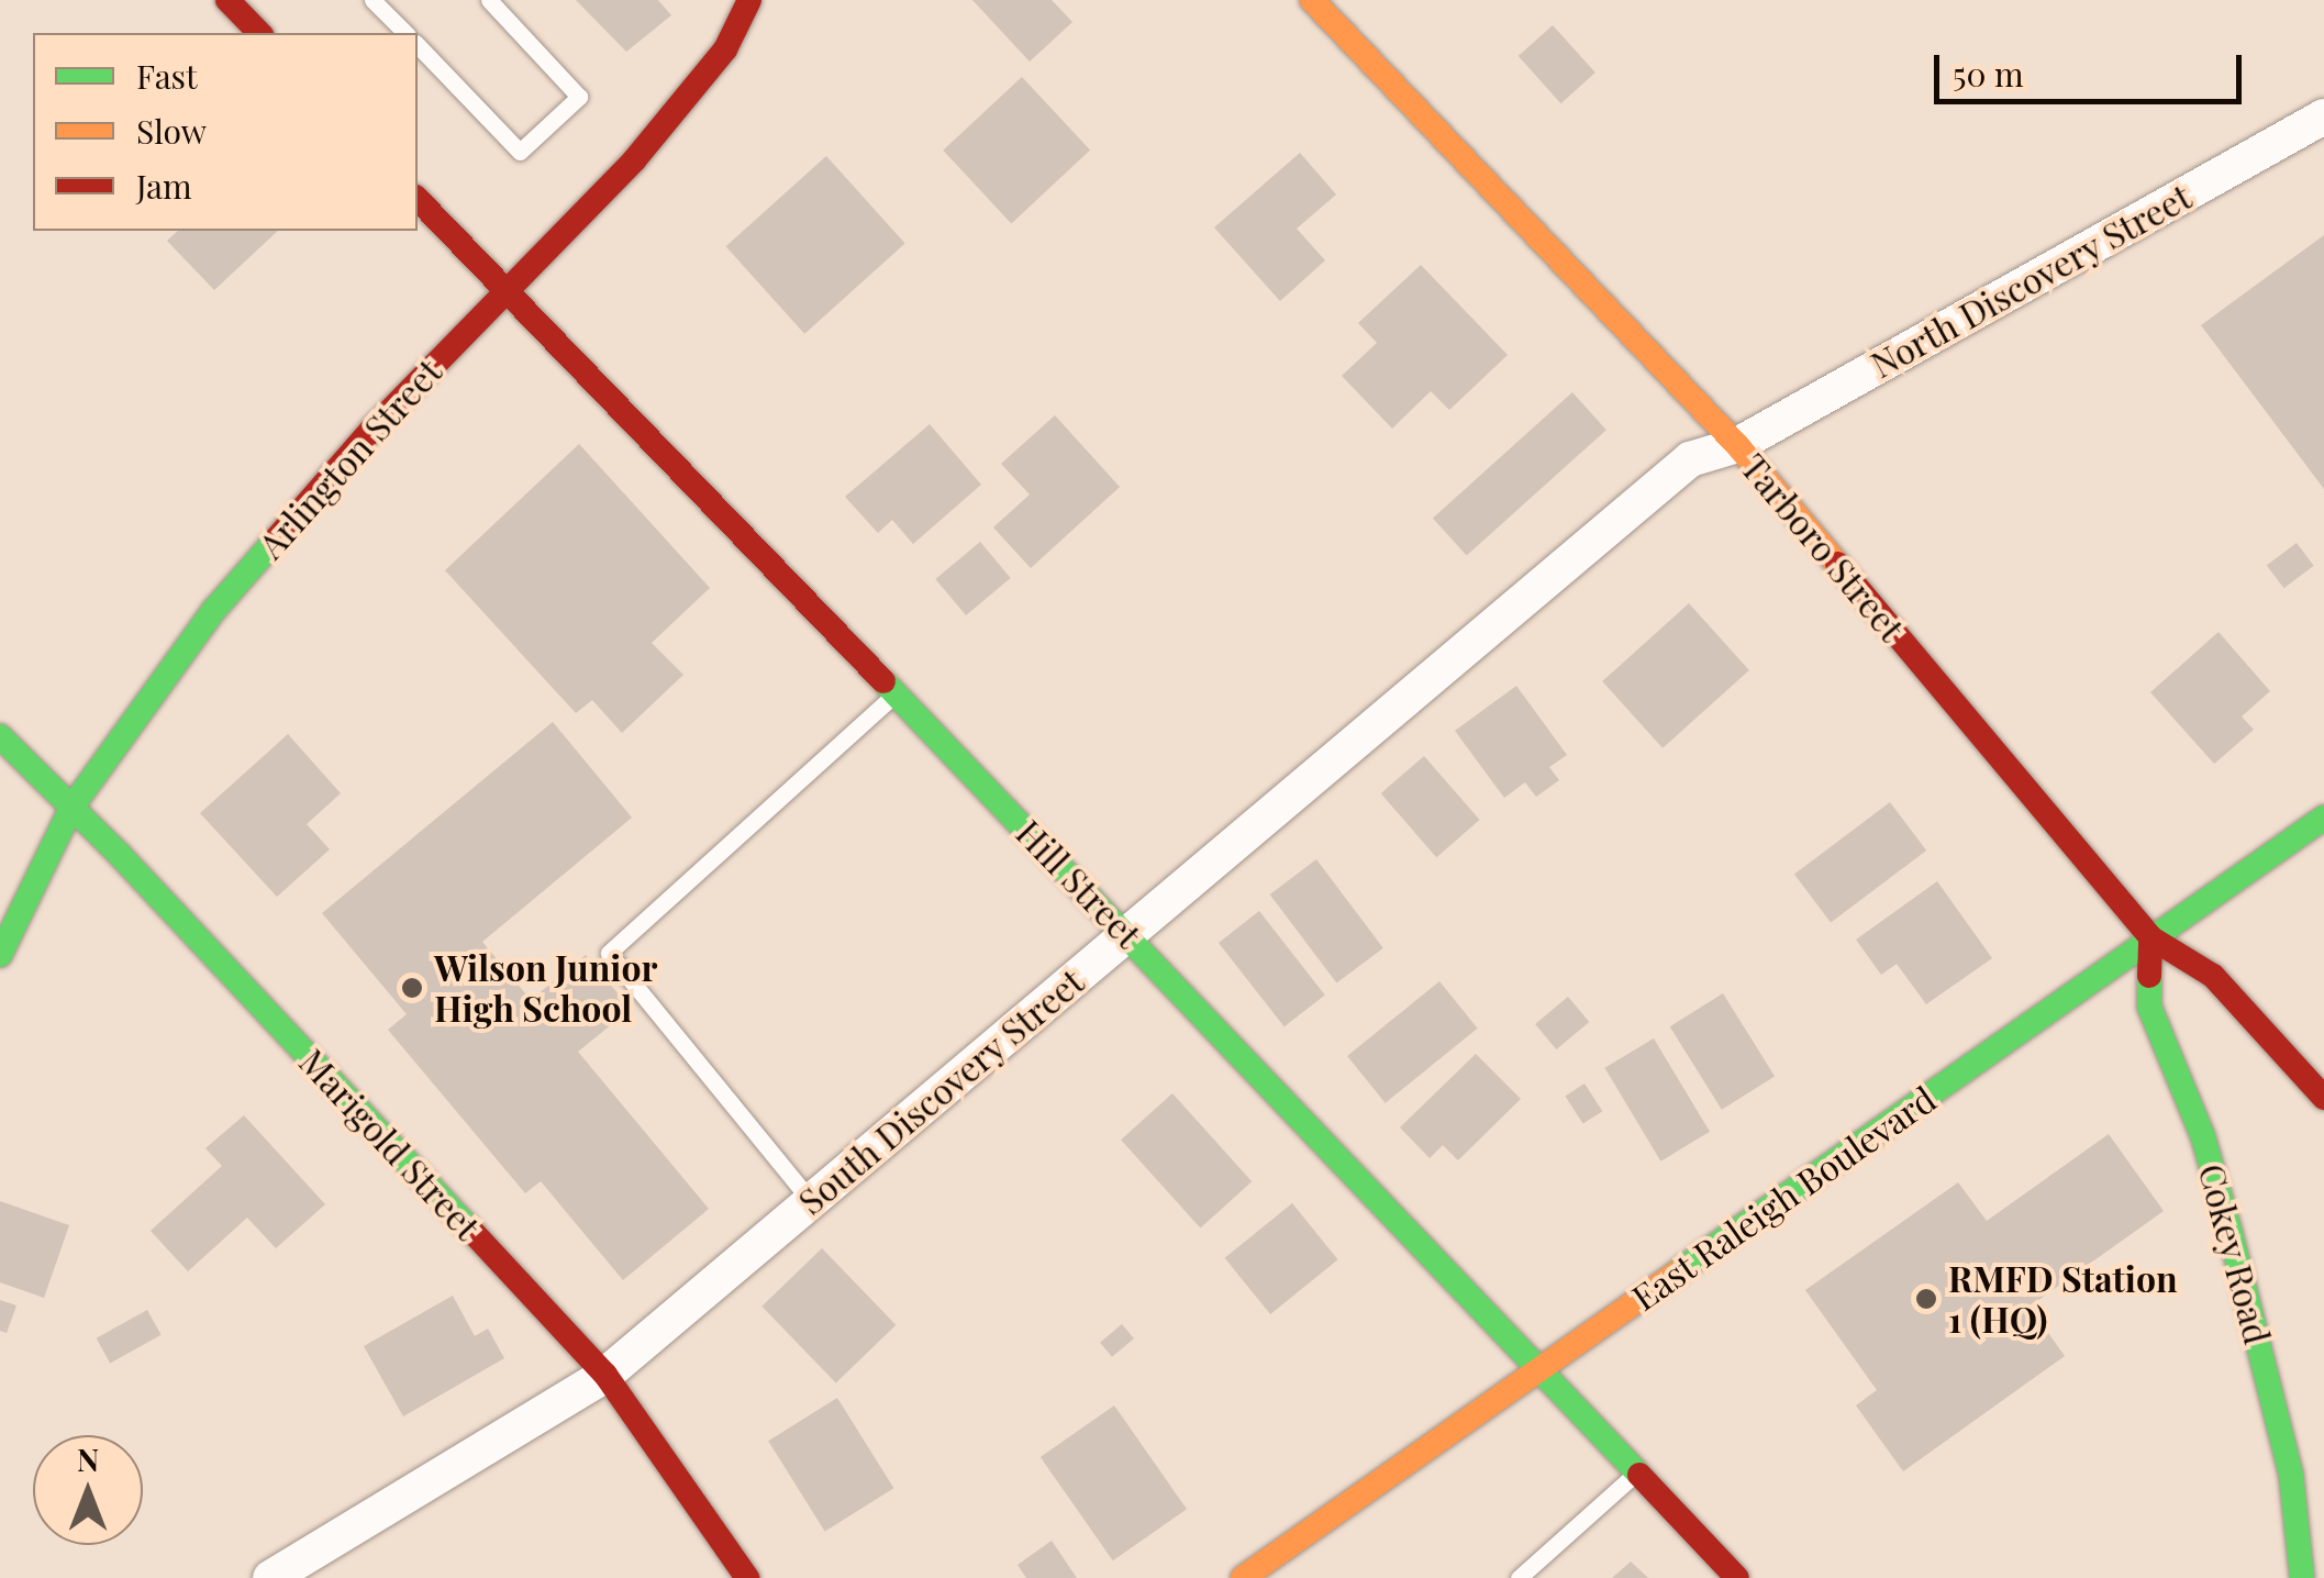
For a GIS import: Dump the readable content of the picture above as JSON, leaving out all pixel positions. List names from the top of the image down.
{
  "streets": {
    "street": [
      "North Discovery Street",
      "Arlington Street",
      "Tarboro Street",
      "Hill Street",
      "South Discovery Street",
      "Marigold Street",
      "East Raleigh Boulevard",
      "Cokey Road"
    ]
  },
  "crossings": [
    ["North Discovery Street", "Tarboro Street"],
    ["North Discovery Street", "South Discovery Street"],
    ["Arlington Street", "Hill Street"],
    ["Arlington Street", "Marigold Street"],
    ["Tarboro Street", "South Discovery Street"],
    ["Tarboro Street", "East Raleigh Boulevard"],
    ["Tarboro Street", "Cokey Road"],
    ["Hill Street", "South Discovery Street"],
    ["Hill Street", "East Raleigh Boulevard"],
    ["South Discovery Street", "Marigold Street"],
    ["East Raleigh Boulevard", "Cokey Road"]
  ],
  "places": ["Wilson Junior High School", "RMFD Station 1 (HQ)"],
  "legend": ["Fast", "Slow", "Jam"],
  "scale_bar": "50 m",
  "north": "top"
}
